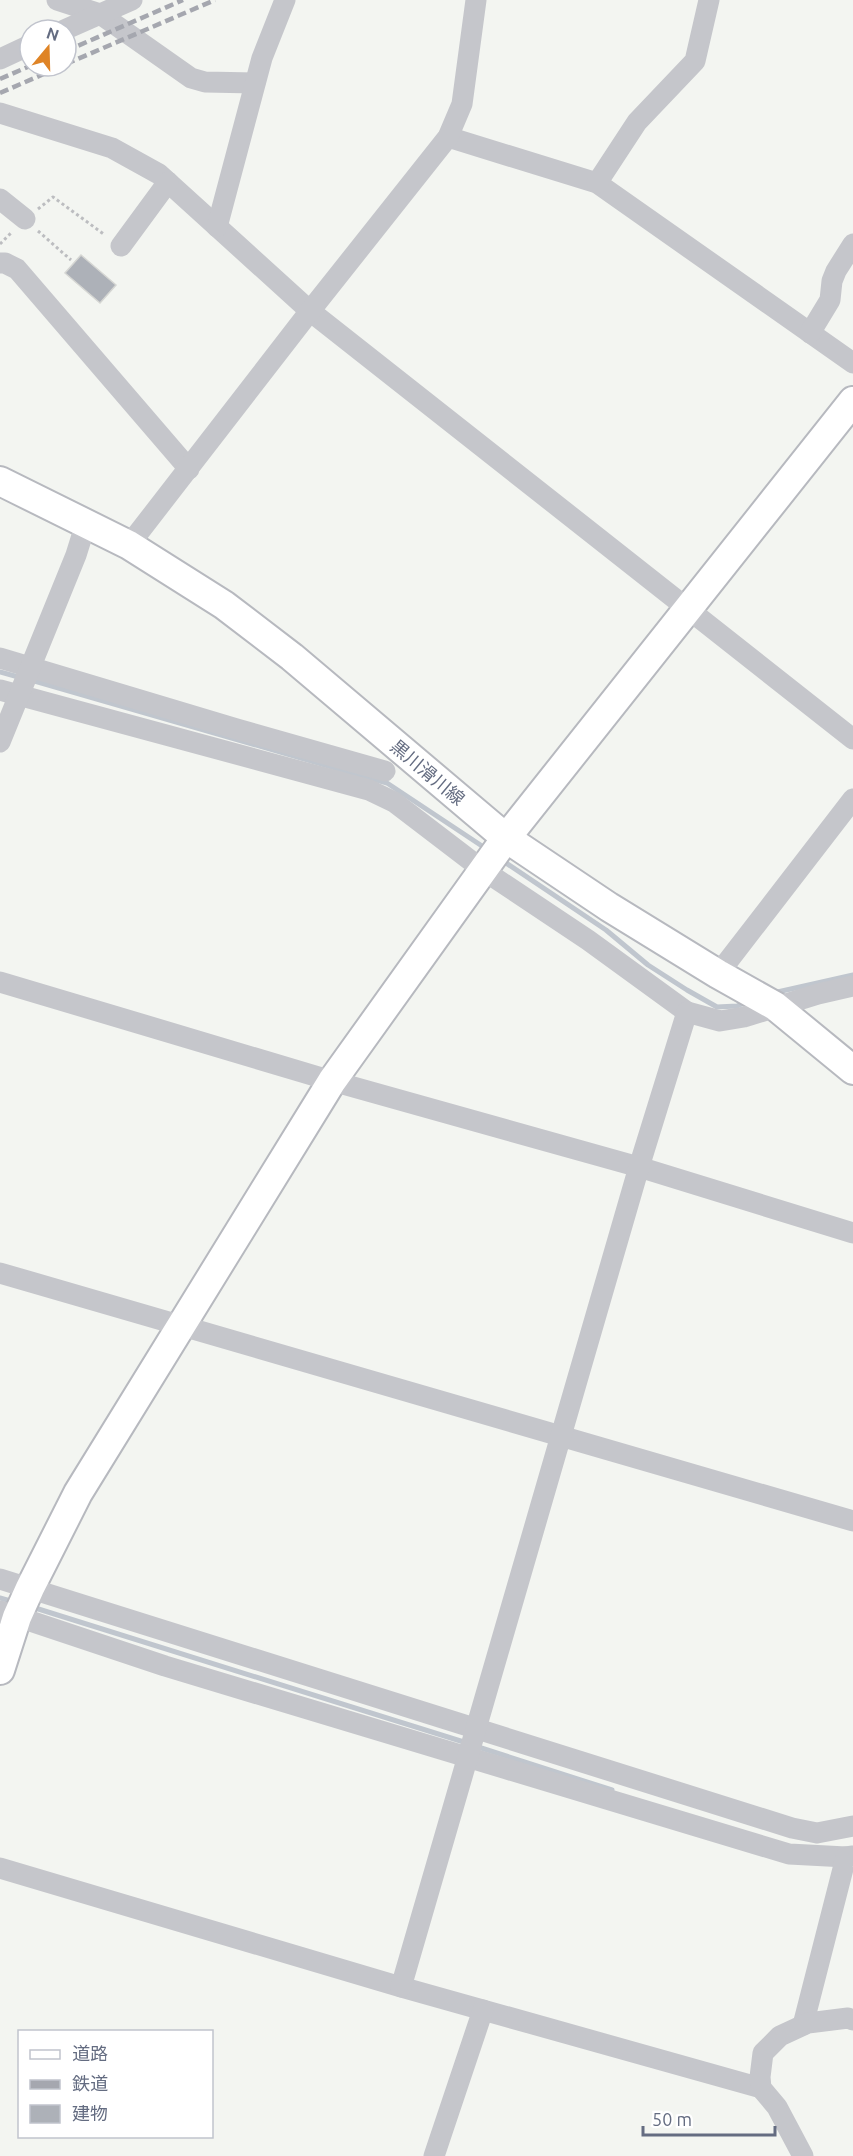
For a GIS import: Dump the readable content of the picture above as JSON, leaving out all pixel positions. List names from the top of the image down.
{
  "streets": {
    "street": ["黒川滑川線"]
  },
  "legend": ["道路", "鉄道", "建物"],
  "scale_bar": "50 m",
  "north": "top"
}
